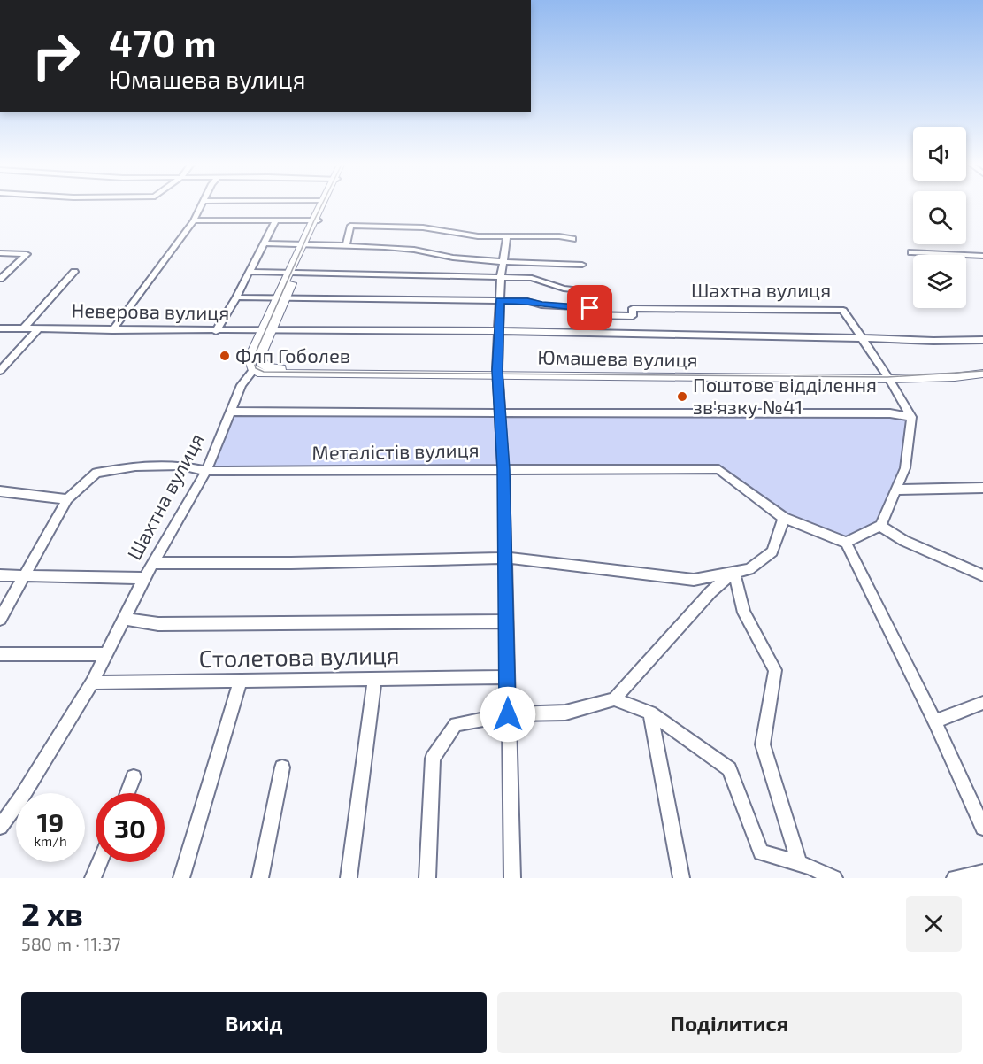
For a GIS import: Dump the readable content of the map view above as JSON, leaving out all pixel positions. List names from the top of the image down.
{
  "streets": {
    "main road": ["Шахтна вулиця", "Юмашева вулиця"],
    "street": ["Неверова вулиця", "Металістів вулиця", "Столетова вулиця"]
  },
  "crossings": [
    ["Шахтна вулиця", "Неверова вулиця"],
    ["Шахтна вулиця", "Юмашева вулиця"],
    ["Шахтна вулиця", "Металістів вулиця"],
    ["Шахтна вулиця", "Столетова вулиця"],
    ["Неверова вулиця", "Юмашева вулиця"]
  ],
  "places": ["Флп Гоболев", "Поштове відділення зв'язку №41"],
  "page": {
    "turn": ["470 m", "Юмашева вулиця"],
    "speed": "19 km/h",
    "limit": "30",
    "heading": ["2 хв", "580 m · 11:37"],
    "buttons": ["Вихід", "Поділитися"]
  }
}
